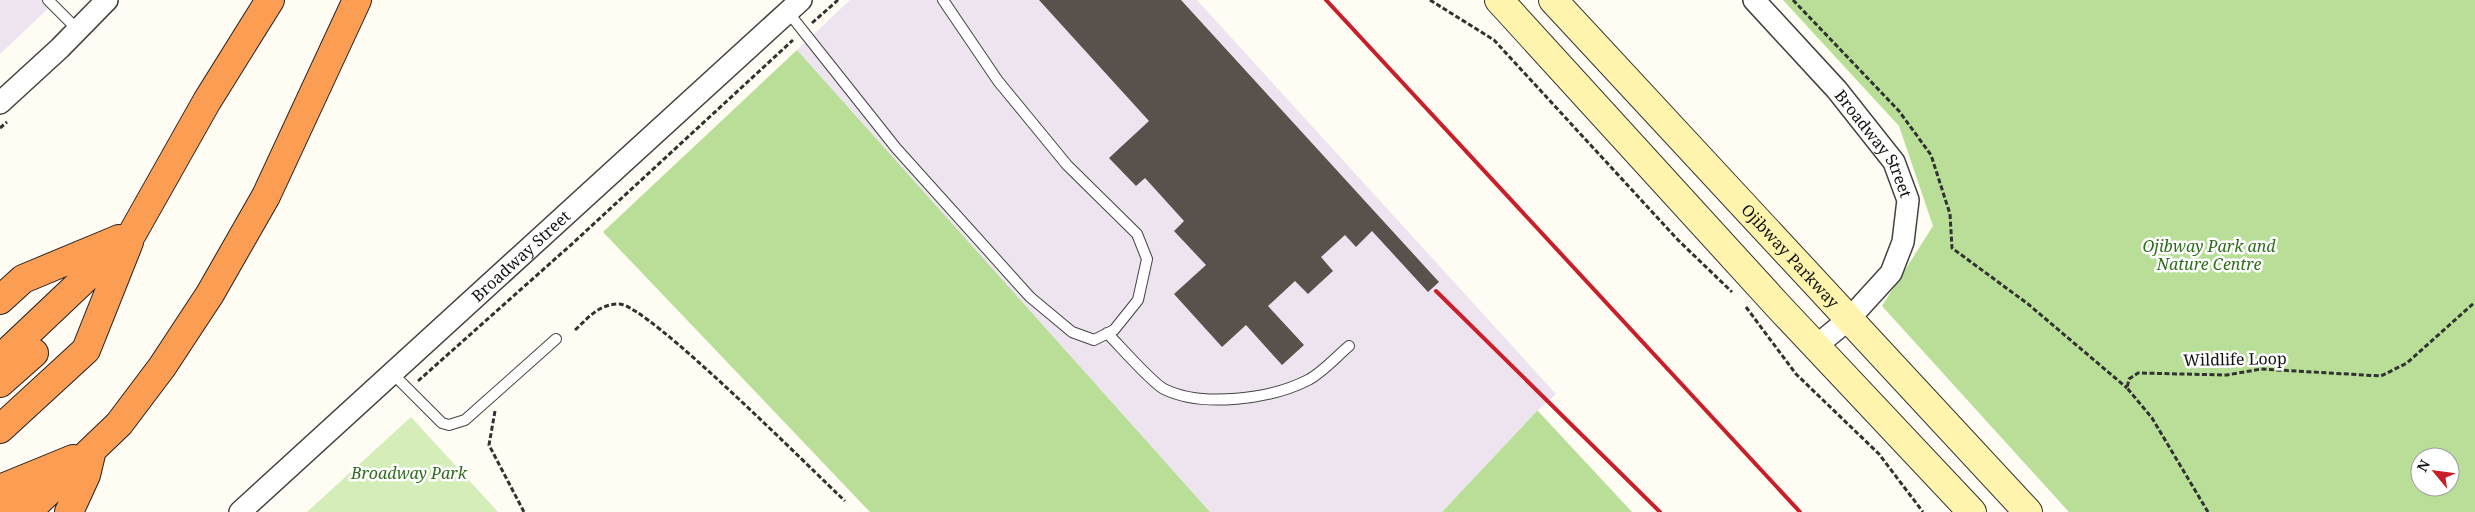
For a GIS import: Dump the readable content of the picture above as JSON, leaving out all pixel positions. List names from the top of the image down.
{
  "streets": {
    "main road": ["Ojibway Parkway"],
    "street": ["Broadway Street"],
    "path": ["Wildlife Loop"]
  },
  "crossings": [
    ["Broadway Street", "Ojibway Parkway"]
  ],
  "parks": ["Ojibway Park and Nature Centre", "Broadway Park"],
  "north": "top left"
}
